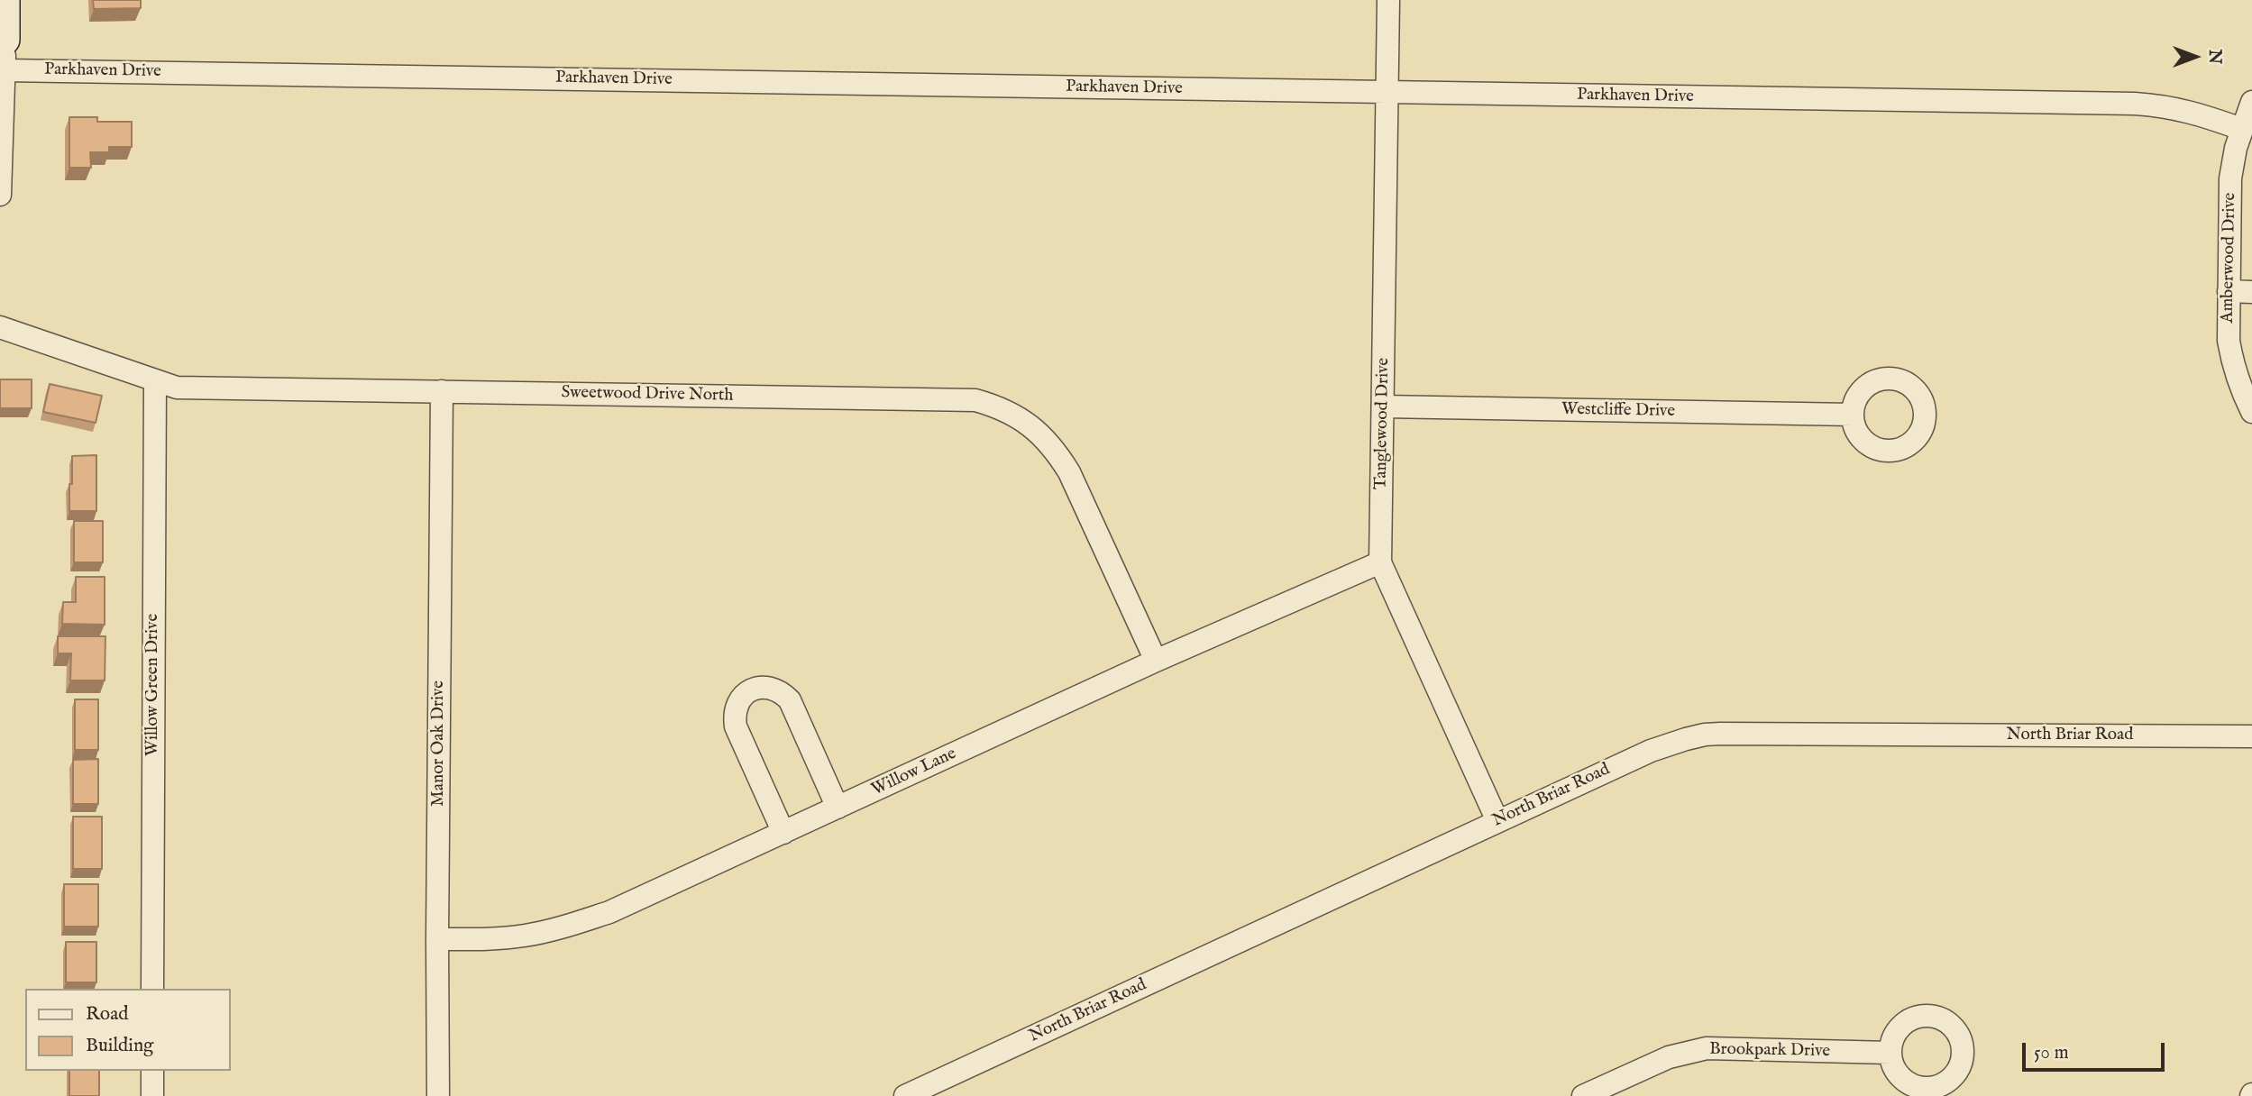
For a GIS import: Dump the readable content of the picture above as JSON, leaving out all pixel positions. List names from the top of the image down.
{
  "streets": {
    "street": [
      "Parkhaven Drive",
      "Amberwood Drive",
      "Sweetwood Drive North",
      "Westcliffe Drive",
      "Tanglewood Drive",
      "Willow Green Drive",
      "North Briar Road",
      "Manor Oak Drive",
      "Willow Lane",
      "Brookpark Drive"
    ]
  },
  "crossings": [
    ["Parkhaven Drive", "Amberwood Drive"],
    ["Parkhaven Drive", "Tanglewood Drive"],
    ["Sweetwood Drive North", "Willow Green Drive"],
    ["Sweetwood Drive North", "Manor Oak Drive"],
    ["Sweetwood Drive North", "Willow Lane"],
    ["Westcliffe Drive", "Tanglewood Drive"],
    ["Tanglewood Drive", "North Briar Road"],
    ["Tanglewood Drive", "Willow Lane"],
    ["Manor Oak Drive", "Willow Lane"]
  ],
  "legend": ["Road", "Building"],
  "scale_bar": "50 m",
  "north": "right"
}
